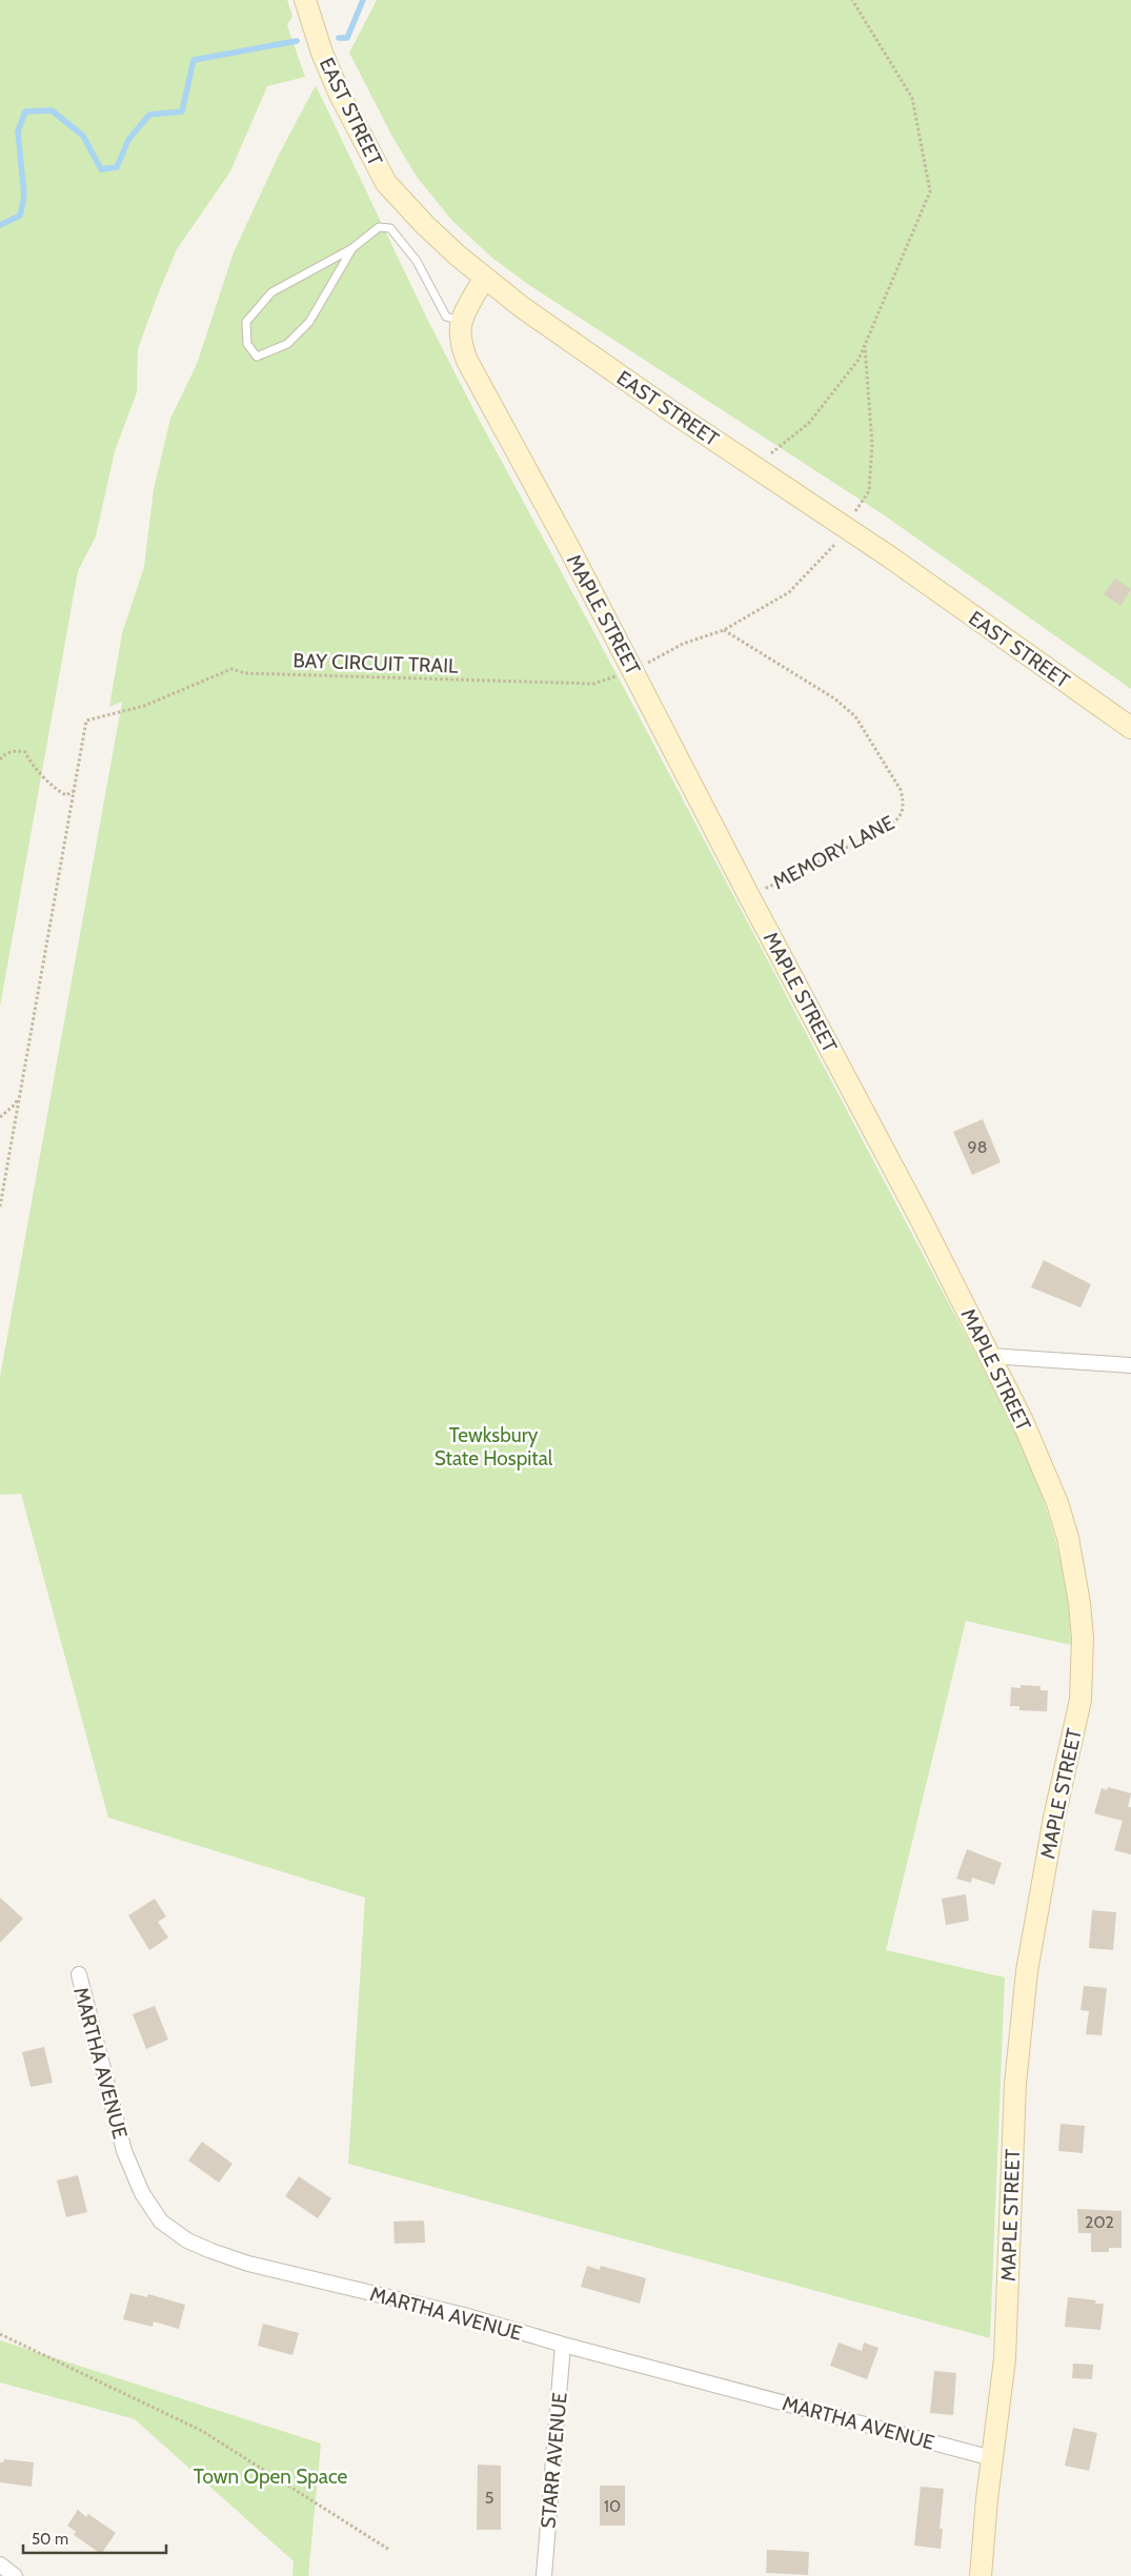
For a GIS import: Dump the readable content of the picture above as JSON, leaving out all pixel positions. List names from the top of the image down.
{
  "streets": {
    "street": [
      "EAST STREET",
      "MAPLE STREET",
      "MARTHA AVENUE",
      "STARR AVENUE"
    ],
    "path": ["BAY CIRCUIT TRAIL", "MEMORY LANE"]
  },
  "crossings": [
    ["EAST STREET", "BAY CIRCUIT TRAIL"],
    ["MAPLE STREET", "BAY CIRCUIT TRAIL"],
    ["MAPLE STREET", "MEMORY LANE"],
    ["MAPLE STREET", "MARTHA AVENUE"],
    ["BAY CIRCUIT TRAIL", "MEMORY LANE"],
    ["MARTHA AVENUE", "STARR AVENUE"]
  ],
  "parks": ["Tewksbury State Hospital", "Town Open Space"],
  "house_numbers": [
    "98",
    "202",
    "5",
    "10"
  ],
  "scale_bar": "50 m"
}
